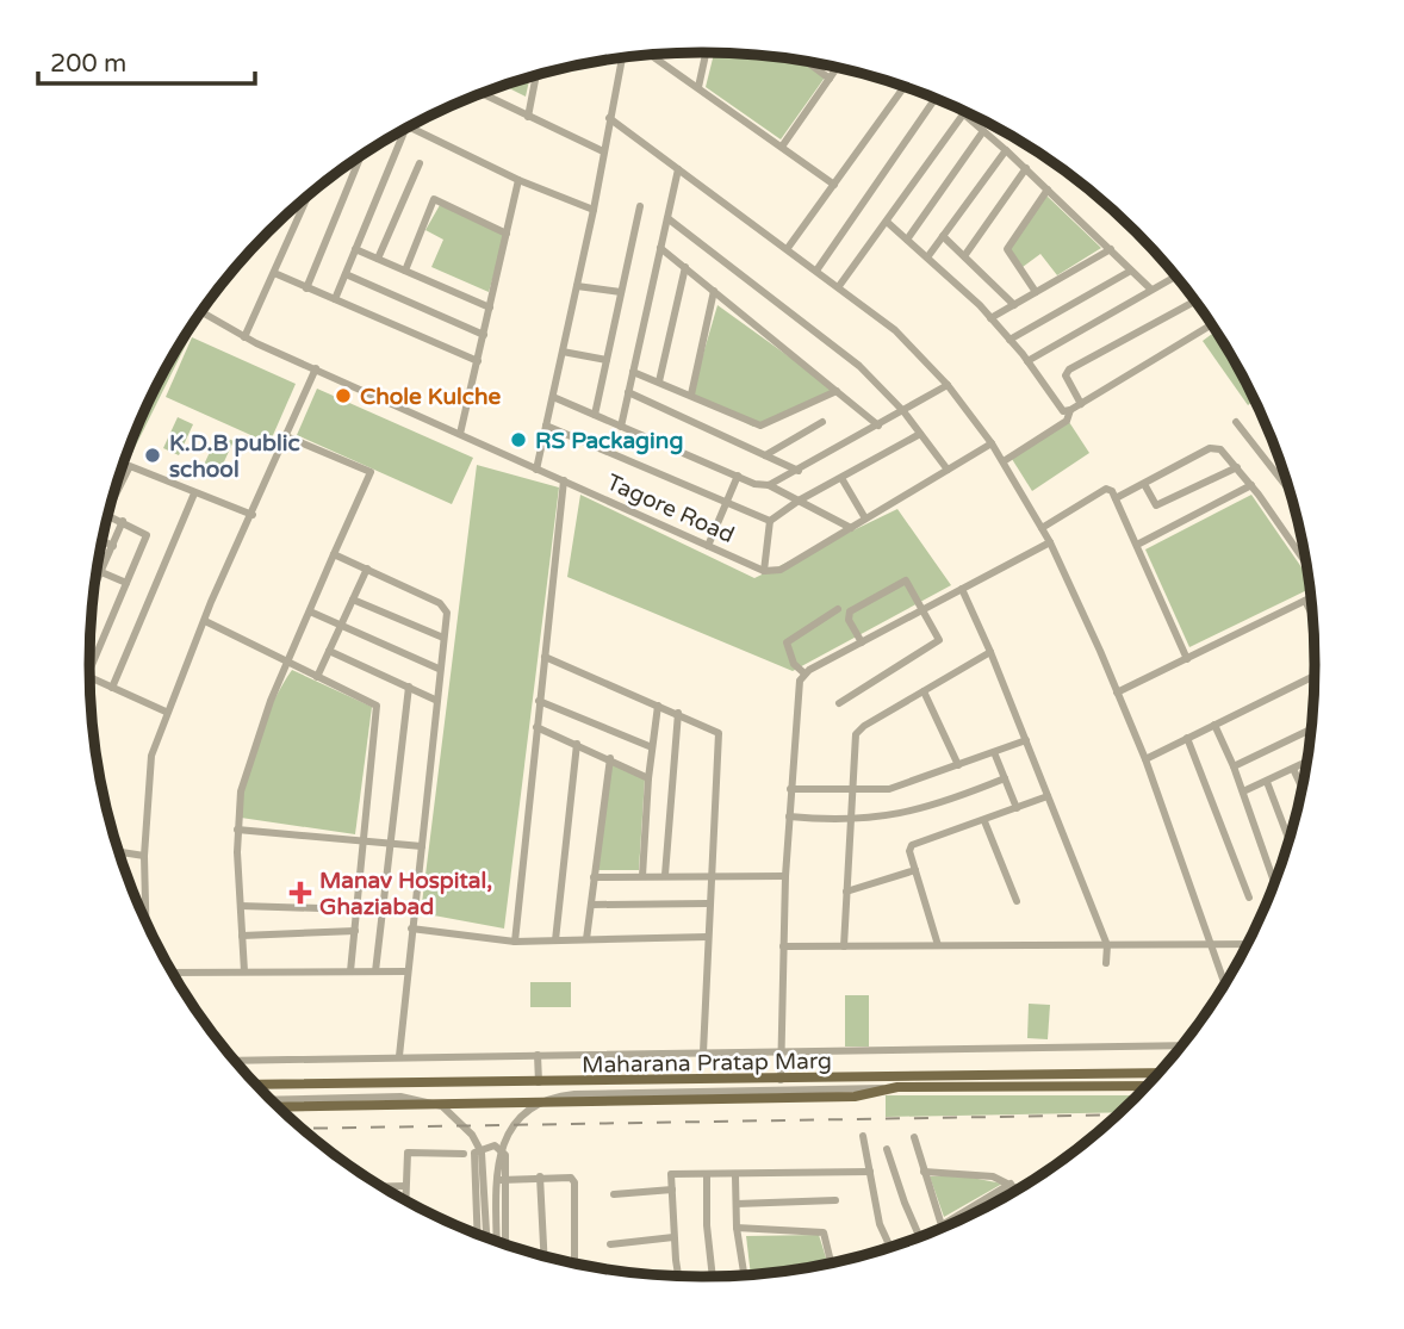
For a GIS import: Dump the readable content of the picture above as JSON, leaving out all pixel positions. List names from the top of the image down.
{
  "streets": {
    "main road": ["Maharana Pratap Marg"],
    "street": ["Tagore Road"]
  },
  "places": {
    "other": ["Chole Kulche", "RS Packaging", "K.D.B public school"],
    "health": ["Manav Hospital, Ghaziabad"]
  },
  "scale_bar": "200 m"
}
